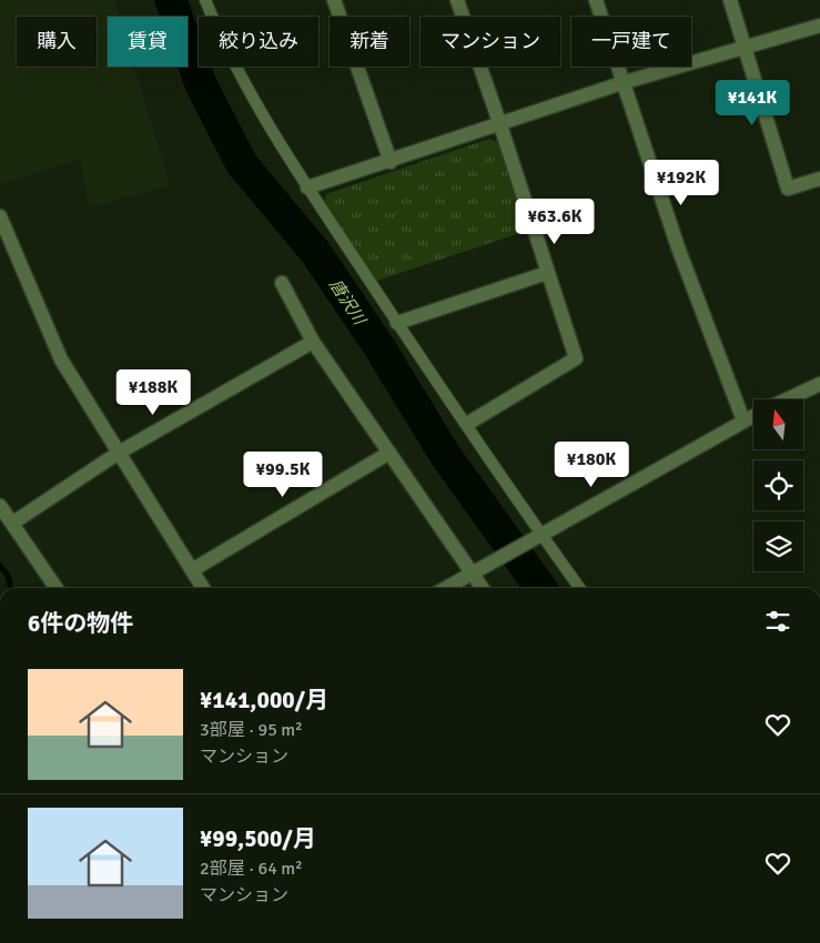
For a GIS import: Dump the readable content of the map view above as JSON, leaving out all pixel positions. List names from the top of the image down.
{
  "water": ["唐沢川"],
  "north": "top",
  "page": {
    "chip": [
      "購入",
      "賃貸",
      "絞り込み",
      "新着",
      "マンション",
      "一戸建て"
    ],
    "price": [
      "¥141K",
      "¥192K",
      "¥63.6K",
      "¥188K",
      "¥180K",
      "¥99.5K"
    ],
    "heading": "6件の物件",
    "list": [
      {
        "name": "¥141,000/月",
        "note": "3部屋 · 95 m² · マンション"
      },
      {
        "name": "¥99,500/月",
        "note": "2部屋 · 64 m² · マンション"
      }
    ]
  }
}
